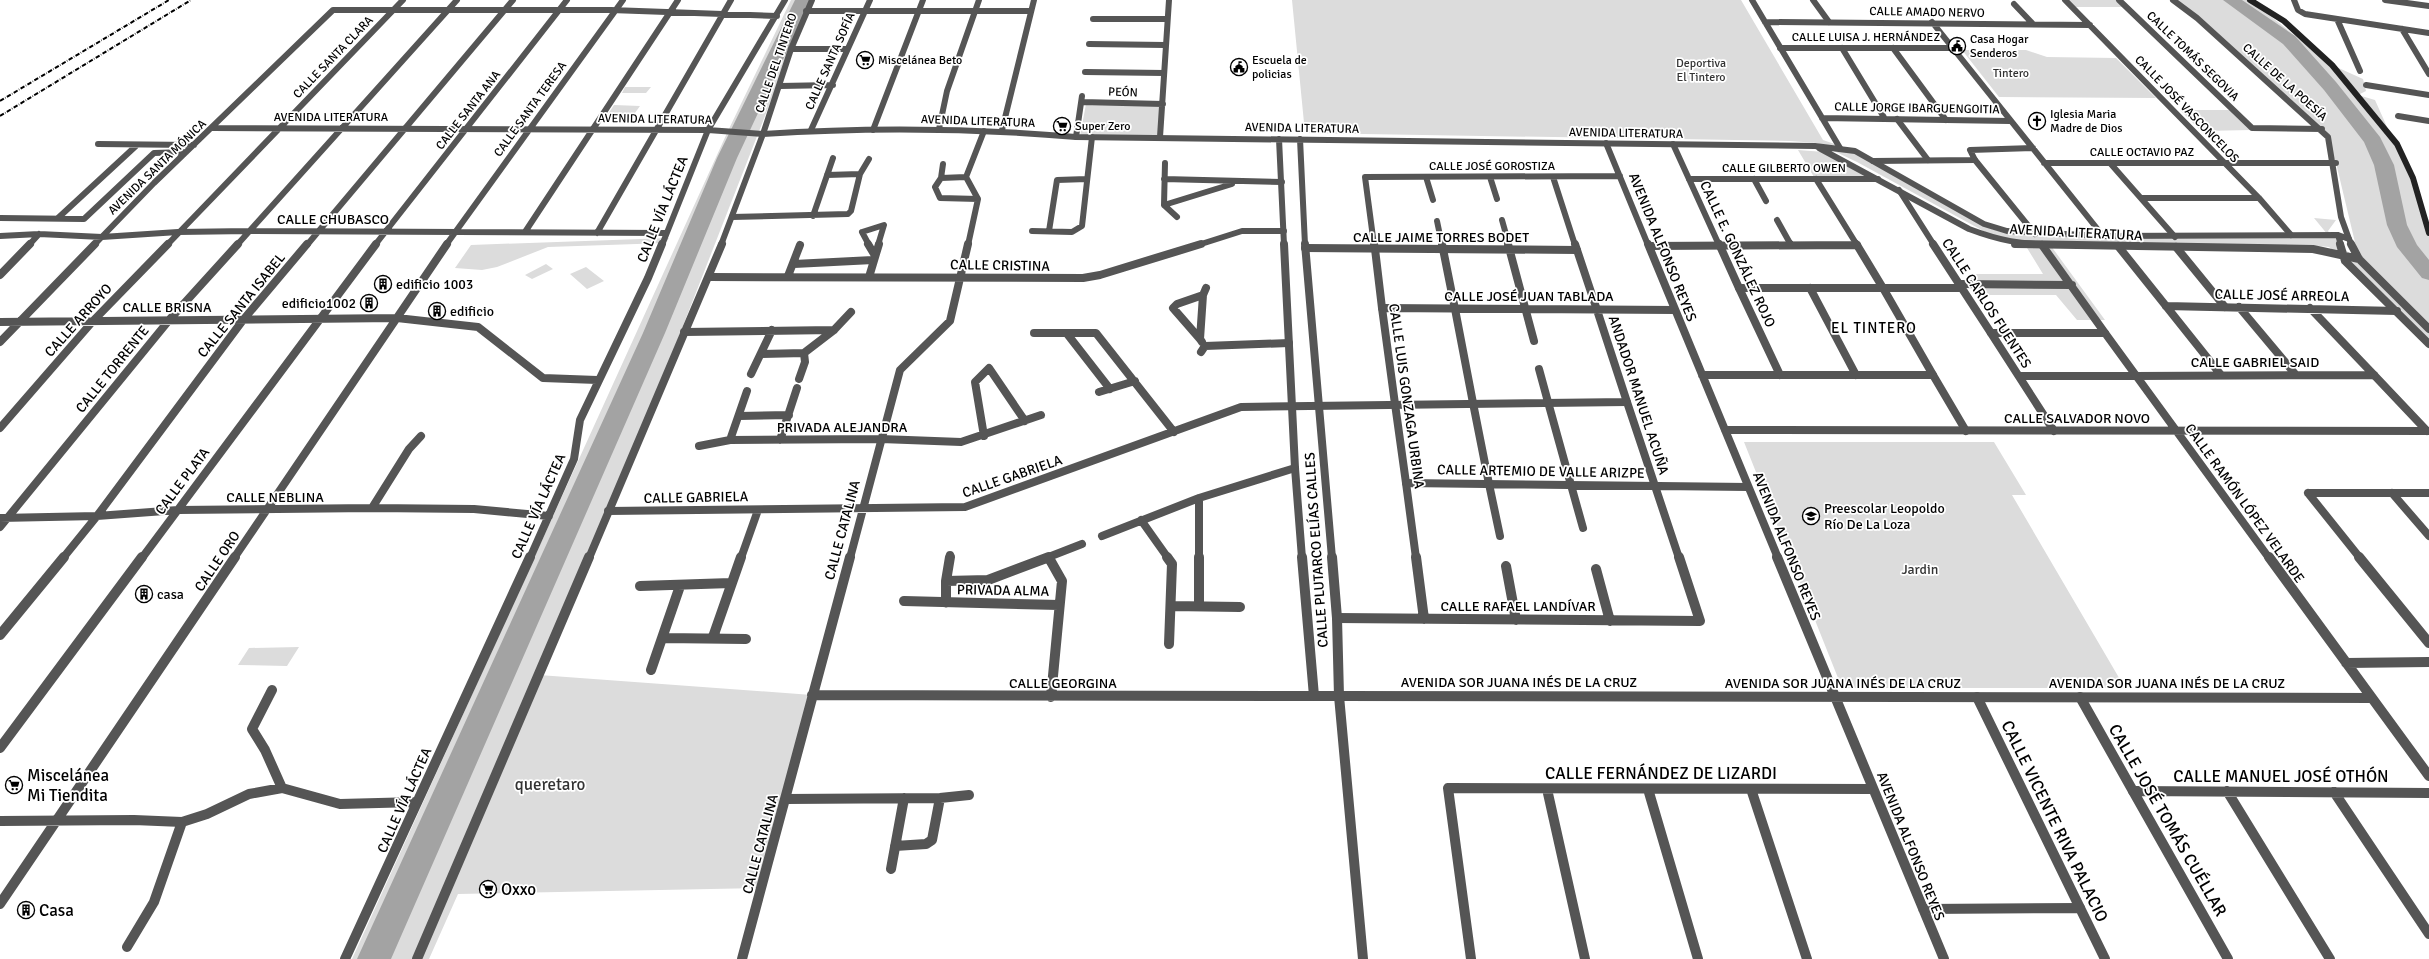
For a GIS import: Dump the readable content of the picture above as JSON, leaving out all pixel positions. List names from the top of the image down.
{
  "streets": {
    "street": [
      "CALLE AMADO NERVO",
      "CALLE LUISA J. HERNÁNDEZ",
      "CALLE TOMÁS SEGOVIA",
      "CALLE SANTA CLARA",
      "CALLE SANTA SOFÍA",
      "CALLE DEL TINTERO",
      "CALLE DE LA POESÍA",
      "PEÓN",
      "CALLE JORGE IBARGUENGOITIA",
      "CALLE SANTA TERESA",
      "CALLE JOSÉ VASCONCELOS",
      "CALLE SANTA ANA",
      "AVENIDA LITERATURA",
      "CALLE OCTAVIO PAZ",
      "CALLE JOSÉ GOROSTIZA",
      "AVENIDA SANTA MÓNICA",
      "CALLE GILBERTO OWEN",
      "CALLE VÍA LÁCTEA",
      "CALLE CHUBASCO",
      "CALLE JAIME TORRES BODET",
      "AVENIDA ALFONSO REYES",
      "CALLE E. GONZÁLEZ ROJO",
      "CALLE CRISTINA",
      "CALLE JOSÉ ARREOLA",
      "CALLE JOSÉ JUAN TABLADA",
      "CALLE CARLOS FUENTES",
      "CALLE SANTA ISABEL",
      "CALLE BRISNA",
      "CALLE ARROYO",
      "CALLE GABRIEL SAID",
      "CALLE TORRENTE",
      "ANDADOR MANUEL ACUÑA",
      "CALLE LUIS GONZAGA URBINA",
      "CALLE SALVADOR NOVO",
      "PRIVADA ALEJANDRA",
      "CALLE ARTEMIO DE VALLE ARIZPE",
      "CALLE GABRIELA",
      "CALLE PLATA",
      "CALLE NEBLINA",
      "CALLE RAMÓN LÓPEZ VELARDE",
      "CALLE CATALINA",
      "CALLE PLUTARCO ELÍAS CALLES",
      "CALLE ORO",
      "PRIVADA ALMA",
      "CALLE RAFAEL LANDÍVAR",
      "AVENIDA SOR JUANA INÉS DE LA CRUZ",
      "CALLE GEORGINA",
      "CALLE FERNÁNDEZ DE LIZARDI",
      "CALLE MANUEL JOSÉ OTHÓN",
      "CALLE JOSÉ TOMÁS CUÉLLAR",
      "CALLE VICENTE RIVA PALACIO"
    ]
  },
  "crossings": [
    ["CALLE AMADO NERVO", "CALLE JOSÉ VASCONCELOS"],
    ["CALLE TOMÁS SEGOVIA", "CALLE DE LA POESÍA"],
    ["CALLE SANTA CLARA", "AVENIDA LITERATURA"],
    ["CALLE SANTA CLARA", "AVENIDA SANTA MÓNICA"],
    ["CALLE SANTA CLARA", "CALLE CHUBASCO"],
    ["CALLE SANTA CLARA", "CALLE ARROYO"],
    ["CALLE SANTA SOFÍA", "AVENIDA LITERATURA"],
    ["CALLE DEL TINTERO", "AVENIDA LITERATURA"],
    ["CALLE DE LA POESÍA", "AVENIDA LITERATURA"],
    ["CALLE DE LA POESÍA", "CALLE OCTAVIO PAZ"],
    ["PEÓN", "AVENIDA LITERATURA"],
    ["CALLE SANTA TERESA", "AVENIDA LITERATURA"],
    ["CALLE SANTA TERESA", "CALLE CHUBASCO"],
    ["CALLE SANTA TERESA", "CALLE ORO"],
    ["CALLE JOSÉ VASCONCELOS", "AVENIDA LITERATURA"],
    ["CALLE JOSÉ VASCONCELOS", "CALLE OCTAVIO PAZ"],
    ["CALLE SANTA ANA", "AVENIDA LITERATURA"],
    ["CALLE SANTA ANA", "CALLE CHUBASCO"],
    ["CALLE SANTA ANA", "CALLE PLATA"],
    ["AVENIDA LITERATURA", "AVENIDA SANTA MÓNICA"],
    ["AVENIDA LITERATURA", "CALLE GILBERTO OWEN"],
    ["AVENIDA LITERATURA", "CALLE VÍA LÁCTEA"],
    ["AVENIDA LITERATURA", "AVENIDA ALFONSO REYES"],
    ["AVENIDA LITERATURA", "CALLE E. GONZÁLEZ ROJO"],
    ["AVENIDA LITERATURA", "CALLE CARLOS FUENTES"],
    ["AVENIDA LITERATURA", "CALLE SANTA ISABEL"],
    ["AVENIDA LITERATURA", "CALLE TORRENTE"],
    ["AVENIDA LITERATURA", "CALLE RAMÓN LÓPEZ VELARDE"],
    ["AVENIDA LITERATURA", "CALLE PLUTARCO ELÍAS CALLES"],
    ["CALLE JOSÉ GOROSTIZA", "AVENIDA ALFONSO REYES"],
    ["CALLE JOSÉ GOROSTIZA", "ANDADOR MANUEL ACUÑA"],
    ["CALLE JOSÉ GOROSTIZA", "CALLE LUIS GONZAGA URBINA"],
    ["AVENIDA SANTA MÓNICA", "CALLE CHUBASCO"],
    ["AVENIDA SANTA MÓNICA", "CALLE BRISNA"],
    ["CALLE GILBERTO OWEN", "CALLE E. GONZÁLEZ ROJO"],
    ["CALLE VÍA LÁCTEA", "CALLE CHUBASCO"],
    ["CALLE VÍA LÁCTEA", "CALLE BRISNA"],
    ["CALLE VÍA LÁCTEA", "CALLE NEBLINA"],
    ["CALLE CHUBASCO", "CALLE SANTA ISABEL"],
    ["CALLE CHUBASCO", "CALLE ARROYO"],
    ["CALLE CHUBASCO", "CALLE TORRENTE"],
    ["CALLE CHUBASCO", "CALLE PLATA"],
    ["CALLE CHUBASCO", "CALLE ORO"],
    ["CALLE JAIME TORRES BODET", "ANDADOR MANUEL ACUÑA"],
    ["CALLE JAIME TORRES BODET", "CALLE LUIS GONZAGA URBINA"],
    ["CALLE JAIME TORRES BODET", "CALLE PLUTARCO ELÍAS CALLES"],
    ["AVENIDA ALFONSO REYES", "CALLE JOSÉ JUAN TABLADA"],
    ["AVENIDA ALFONSO REYES", "CALLE SALVADOR NOVO"],
    ["AVENIDA ALFONSO REYES", "CALLE ARTEMIO DE VALLE ARIZPE"],
    ["AVENIDA ALFONSO REYES", "AVENIDA SOR JUANA INÉS DE LA CRUZ"],
    ["AVENIDA ALFONSO REYES", "CALLE FERNÁNDEZ DE LIZARDI"],
    ["CALLE CRISTINA", "CALLE CATALINA"],
    ["CALLE CRISTINA", "CALLE PLUTARCO ELÍAS CALLES"],
    ["CALLE JOSÉ JUAN TABLADA", "ANDADOR MANUEL ACUÑA"],
    ["CALLE JOSÉ JUAN TABLADA", "CALLE LUIS GONZAGA URBINA"],
    ["CALLE CARLOS FUENTES", "CALLE GABRIEL SAID"],
    ["CALLE CARLOS FUENTES", "CALLE SALVADOR NOVO"],
    ["CALLE SANTA ISABEL", "CALLE BRISNA"],
    ["CALLE SANTA ISABEL", "CALLE NEBLINA"],
    ["CALLE BRISNA", "CALLE ARROYO"],
    ["CALLE BRISNA", "CALLE TORRENTE"],
    ["CALLE BRISNA", "CALLE PLATA"],
    ["CALLE BRISNA", "CALLE ORO"],
    ["CALLE GABRIEL SAID", "CALLE RAMÓN LÓPEZ VELARDE"],
    ["CALLE TORRENTE", "CALLE NEBLINA"],
    ["ANDADOR MANUEL ACUÑA", "CALLE ARTEMIO DE VALLE ARIZPE"],
    ["ANDADOR MANUEL ACUÑA", "CALLE GABRIELA"],
    ["ANDADOR MANUEL ACUÑA", "CALLE RAFAEL LANDÍVAR"],
    ["CALLE LUIS GONZAGA URBINA", "CALLE ARTEMIO DE VALLE ARIZPE"],
    ["CALLE LUIS GONZAGA URBINA", "CALLE GABRIELA"],
    ["CALLE LUIS GONZAGA URBINA", "CALLE RAFAEL LANDÍVAR"],
    ["CALLE SALVADOR NOVO", "CALLE RAMÓN LÓPEZ VELARDE"],
    ["PRIVADA ALEJANDRA", "CALLE CATALINA"],
    ["CALLE GABRIELA", "CALLE CATALINA"],
    ["CALLE GABRIELA", "CALLE PLUTARCO ELÍAS CALLES"],
    ["CALLE PLATA", "CALLE NEBLINA"],
    ["CALLE NEBLINA", "CALLE ORO"],
    ["CALLE RAMÓN LÓPEZ VELARDE", "AVENIDA SOR JUANA INÉS DE LA CRUZ"],
    ["CALLE CATALINA", "CALLE GEORGINA"],
    ["CALLE PLUTARCO ELÍAS CALLES", "CALLE RAFAEL LANDÍVAR"],
    ["CALLE PLUTARCO ELÍAS CALLES", "AVENIDA SOR JUANA INÉS DE LA CRUZ"],
    ["CALLE PLUTARCO ELÍAS CALLES", "CALLE GEORGINA"],
    ["PRIVADA ALMA", "CALLE GEORGINA"],
    ["AVENIDA SOR JUANA INÉS DE LA CRUZ", "CALLE GEORGINA"],
    ["AVENIDA SOR JUANA INÉS DE LA CRUZ", "CALLE JOSÉ TOMÁS CUÉLLAR"],
    ["AVENIDA SOR JUANA INÉS DE LA CRUZ", "CALLE VICENTE RIVA PALACIO"],
    ["CALLE MANUEL JOSÉ OTHÓN", "CALLE JOSÉ TOMÁS CUÉLLAR"]
  ],
  "districts": ["EL TINTERO"],
  "parks": [
    "Deportiva El Tintero",
    "Tintero",
    "Jardin",
    "queretaro"
  ],
  "places": {
    "public building": ["Casa Hogar Senderos", "Escuela de policias"],
    "supermarket": [
      "Miscelánea Beto",
      "Super Zero",
      "Miscelánea Mi Tiendita",
      "Oxxo"
    ],
    "church": ["Iglesia Maria Madre de Dios"],
    "building": [
      "edificio 1003",
      "edificio1002",
      "edificio",
      "casa",
      "Casa"
    ],
    "school or university": ["Preescolar Leopoldo Río De La Loza"]
  }
}
